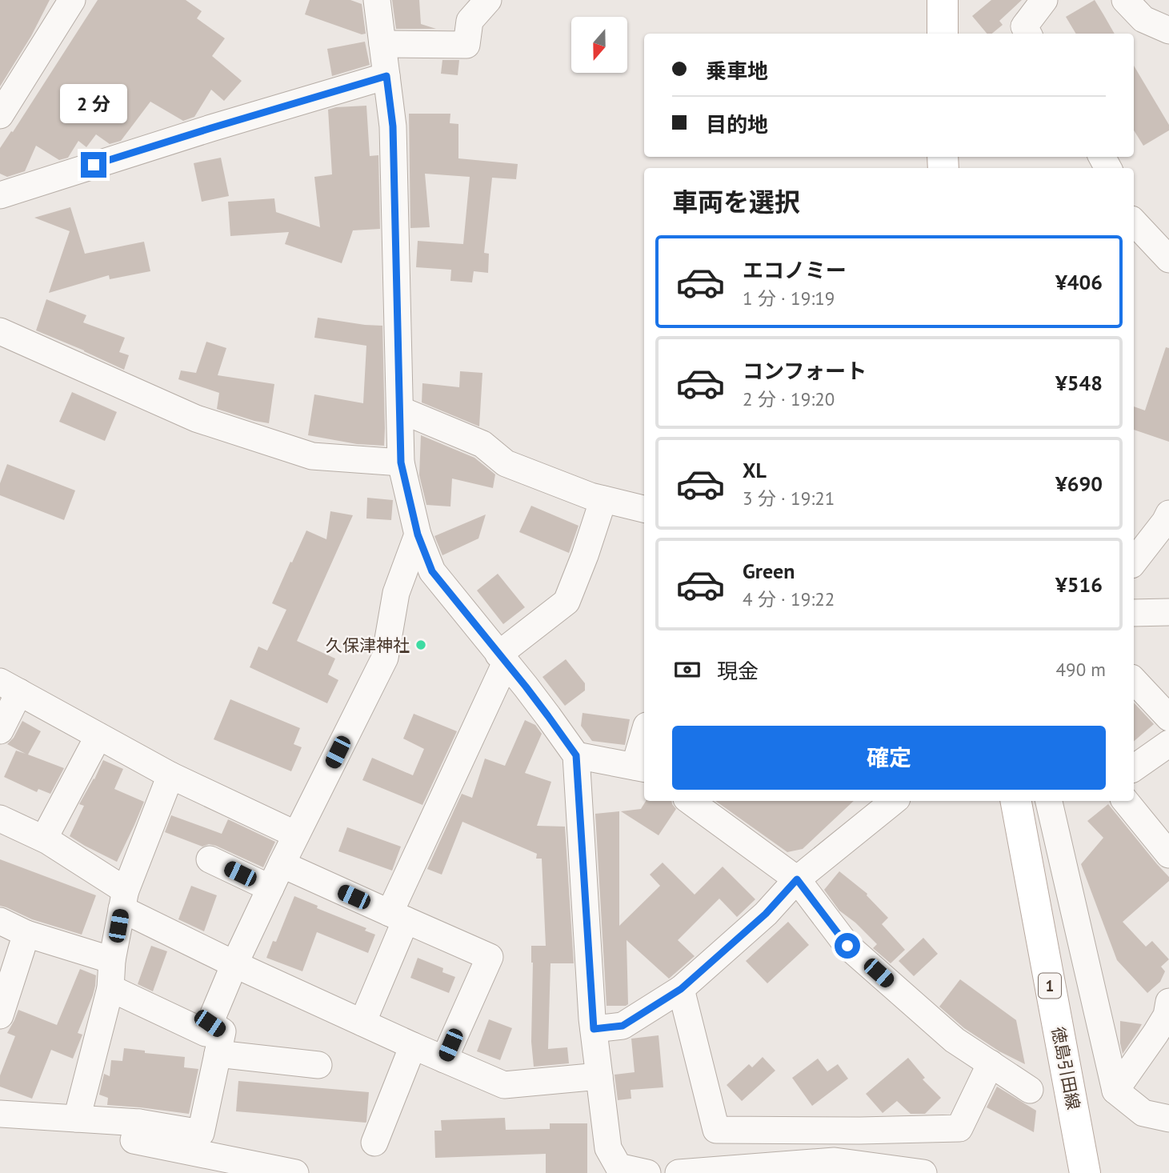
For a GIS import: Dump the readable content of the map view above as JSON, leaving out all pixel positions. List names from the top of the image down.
{
  "streets": {
    "main road": ["1", "徳島引田線"]
  },
  "places": ["久保津神社"],
  "north": "bottom",
  "page": {
    "banner": ["乗車地", "目的地"],
    "bubble": "2 分",
    "heading": "車両を選択",
    "list": [
      {
        "name": "エコノミー",
        "note": "1 分 · 19:19",
        "value": "¥406"
      },
      {
        "name": "コンフォート",
        "note": "2 分 · 19:20",
        "value": "¥548"
      },
      {
        "name": "XL",
        "note": "3 分 · 19:21",
        "value": "¥690"
      },
      {
        "name": "Green",
        "note": "4 分 · 19:22",
        "value": "¥516"
      }
    ],
    "pay": ["現金", "490 m"],
    "buttons": "確定"
  }
}
